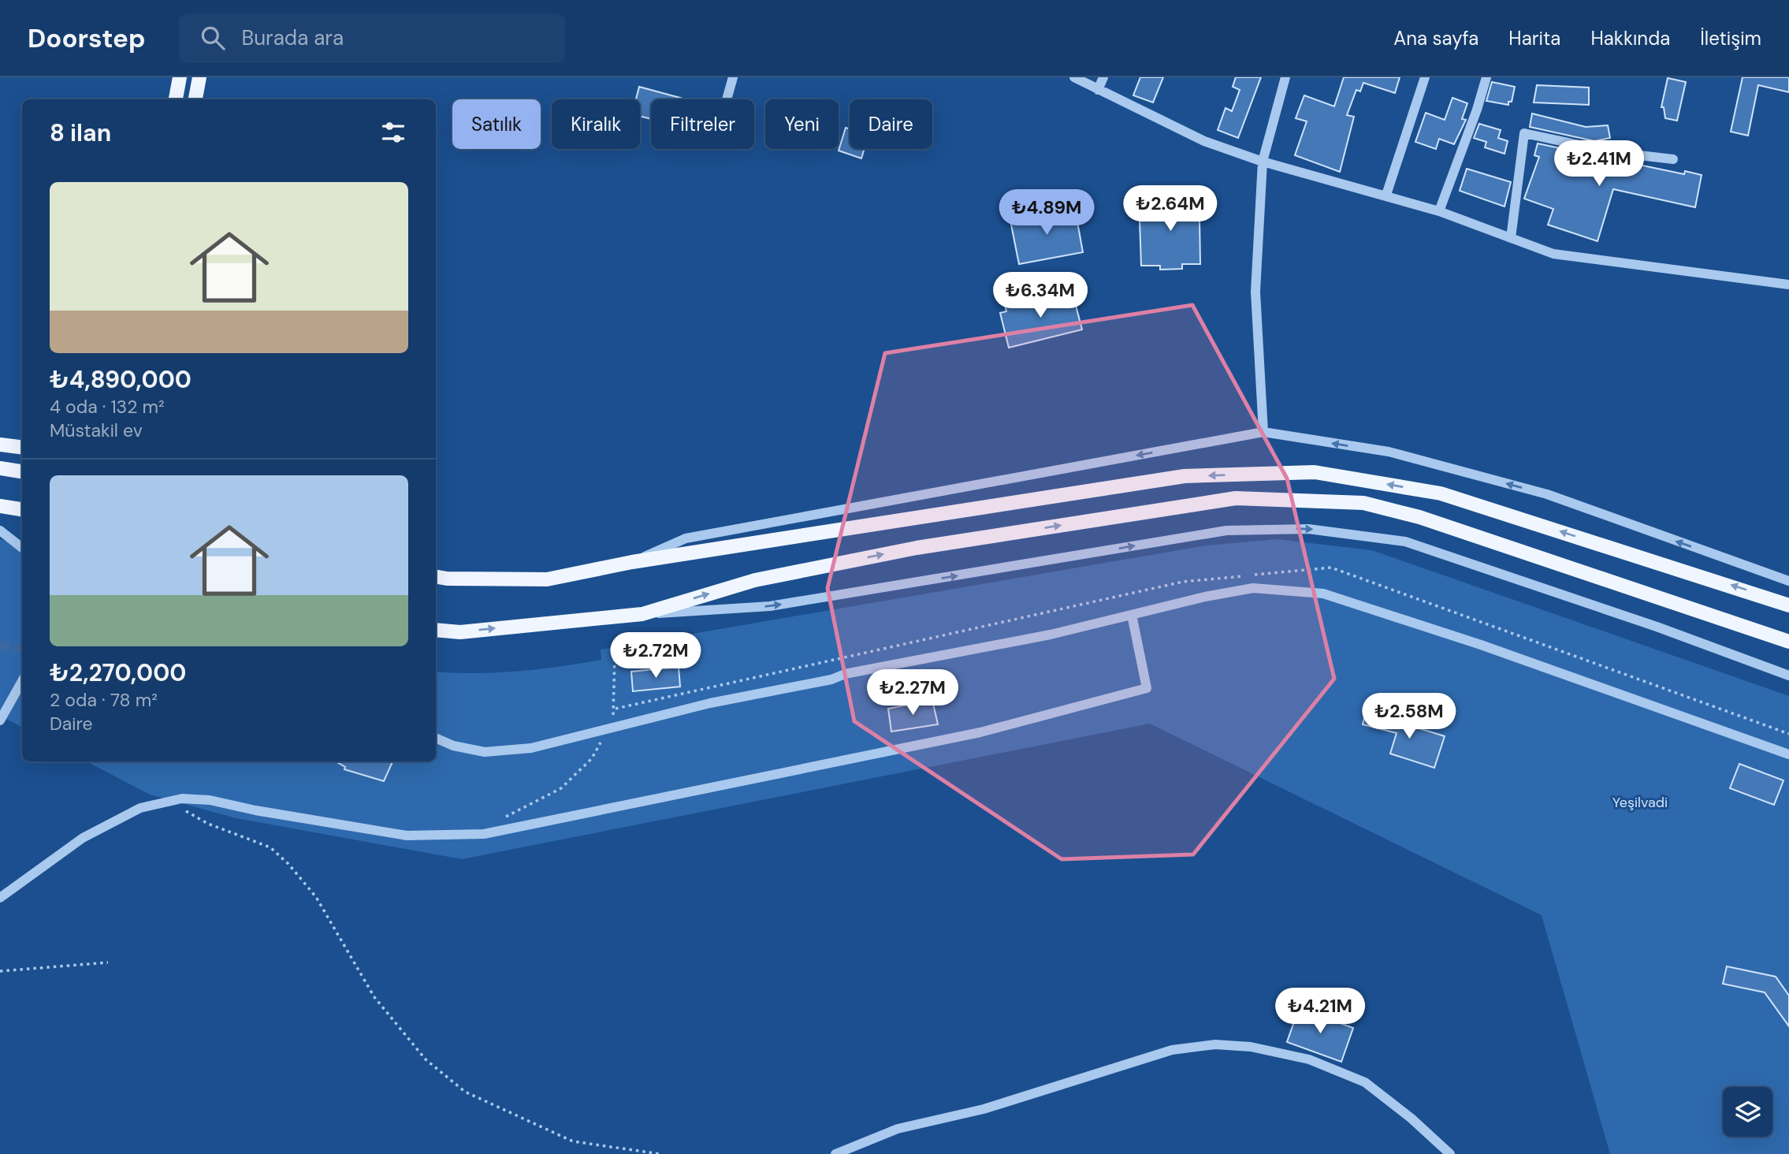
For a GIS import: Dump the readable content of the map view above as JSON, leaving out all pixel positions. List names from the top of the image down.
{
  "parks": ["Yeşilvadi"],
  "page": {
    "header": "Doorstep",
    "search": "Burada ara",
    "nav": [
      "Ana sayfa",
      "Harita",
      "Hakkında",
      "İletişim"
    ],
    "chip": [
      "Satılık",
      "Kiralık",
      "Filtreler",
      "Yeni",
      "Daire"
    ],
    "heading": "8 ilan",
    "price": [
      "₺2.41M",
      "₺2.64M",
      "₺4.89M",
      "₺6.34M",
      "₺2.72M",
      "₺2.27M",
      "₺2.58M",
      "₺4.21M"
    ],
    "list": [
      {
        "name": "₺4,890,000",
        "note": "4 oda · 132 m² · Müstakil ev"
      },
      {
        "name": "₺2,270,000",
        "note": "2 oda · 78 m² · Daire"
      }
    ]
  }
}
